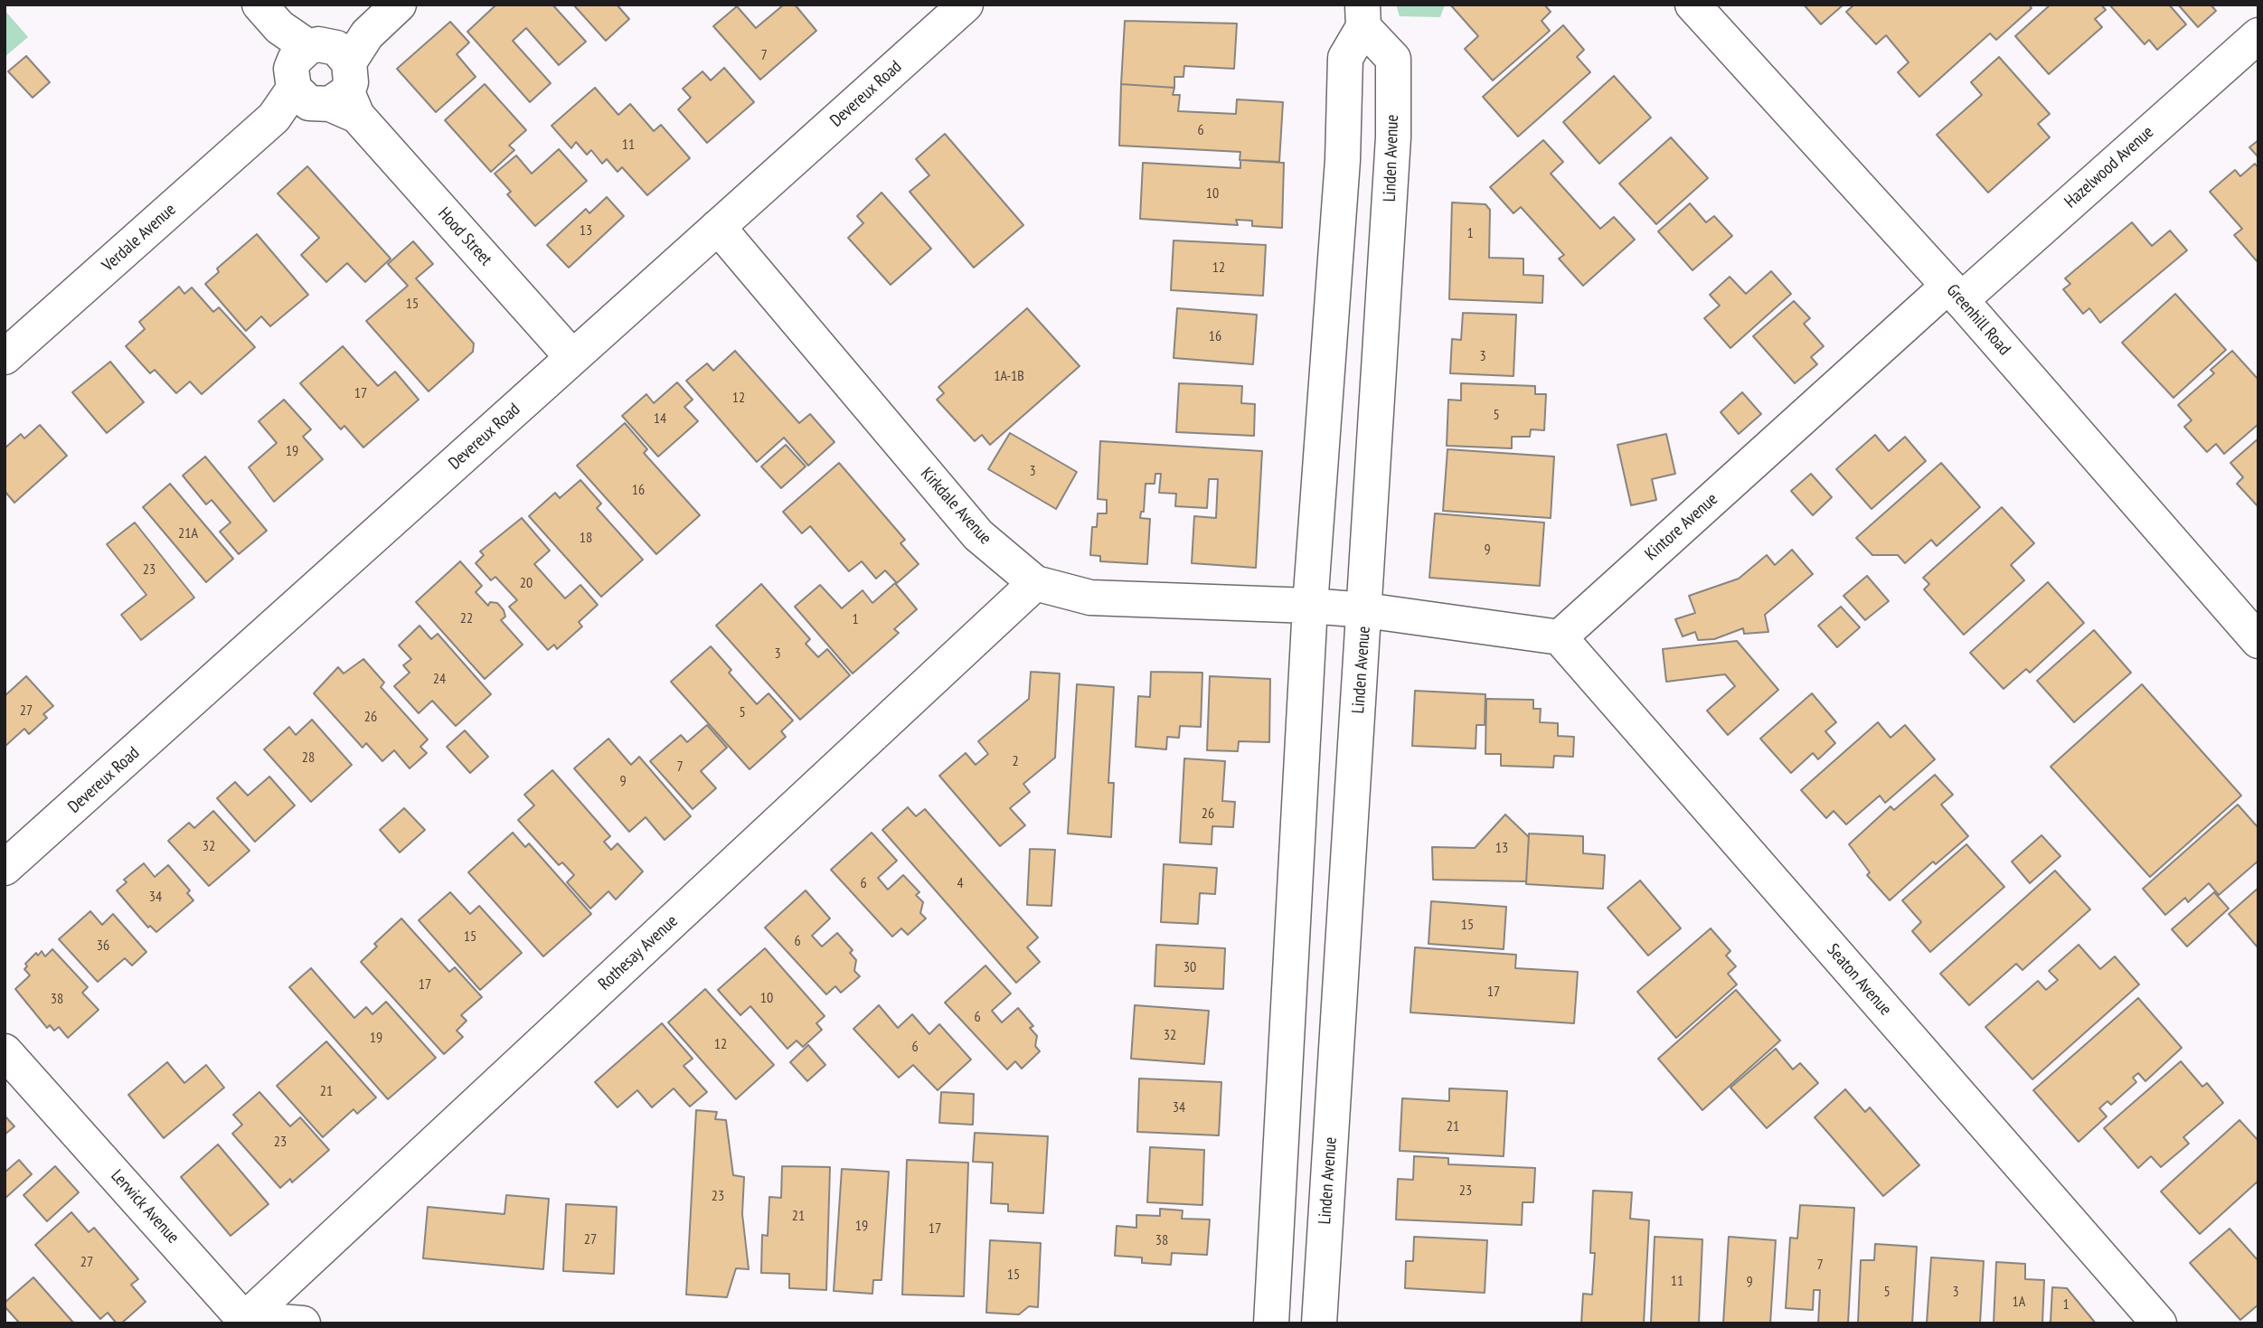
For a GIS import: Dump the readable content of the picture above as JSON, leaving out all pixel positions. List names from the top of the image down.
{
  "streets": {
    "street": [
      "Devereux Road",
      "Linden Avenue",
      "Hazelwood Avenue",
      "Hood Street",
      "Verdale Avenue",
      "Greenhill Road",
      "Kirkdale Avenue",
      "Kintore Avenue",
      "Rothesay Avenue",
      "Seaton Avenue",
      "Lerwick Avenue"
    ]
  },
  "crossings": [
    ["Devereux Road", "Hood Street"],
    ["Devereux Road", "Kirkdale Avenue"],
    ["Linden Avenue", "Kirkdale Avenue"],
    ["Hazelwood Avenue", "Greenhill Road"],
    ["Hazelwood Avenue", "Kintore Avenue"],
    ["Hood Street", "Verdale Avenue"],
    ["Greenhill Road", "Kintore Avenue"],
    ["Kirkdale Avenue", "Rothesay Avenue"],
    ["Kintore Avenue", "Seaton Avenue"],
    ["Rothesay Avenue", "Lerwick Avenue"]
  ],
  "house_numbers": [
    "7",
    "6",
    "11",
    "10",
    "13",
    "1",
    "12",
    "15",
    "16",
    "3",
    "1A-1B",
    "17",
    "12",
    "5",
    "14",
    "19",
    "3",
    "16",
    "21A",
    "18",
    "9",
    "23",
    "20",
    "22",
    "1",
    "3",
    "24",
    "27",
    "5",
    "26",
    "28",
    "2",
    "7",
    "9",
    "26",
    "32",
    "13",
    "6",
    "4",
    "34",
    "15",
    "15",
    "6",
    "36",
    "30",
    "17",
    "17",
    "10",
    "38",
    "6",
    "32",
    "19",
    "12",
    "6",
    "21",
    "34",
    "21",
    "23",
    "23",
    "23",
    "21",
    "19",
    "17",
    "27",
    "38",
    "27",
    "7",
    "15",
    "11",
    "9",
    "5",
    "3",
    "1A",
    "1"
  ]
}
